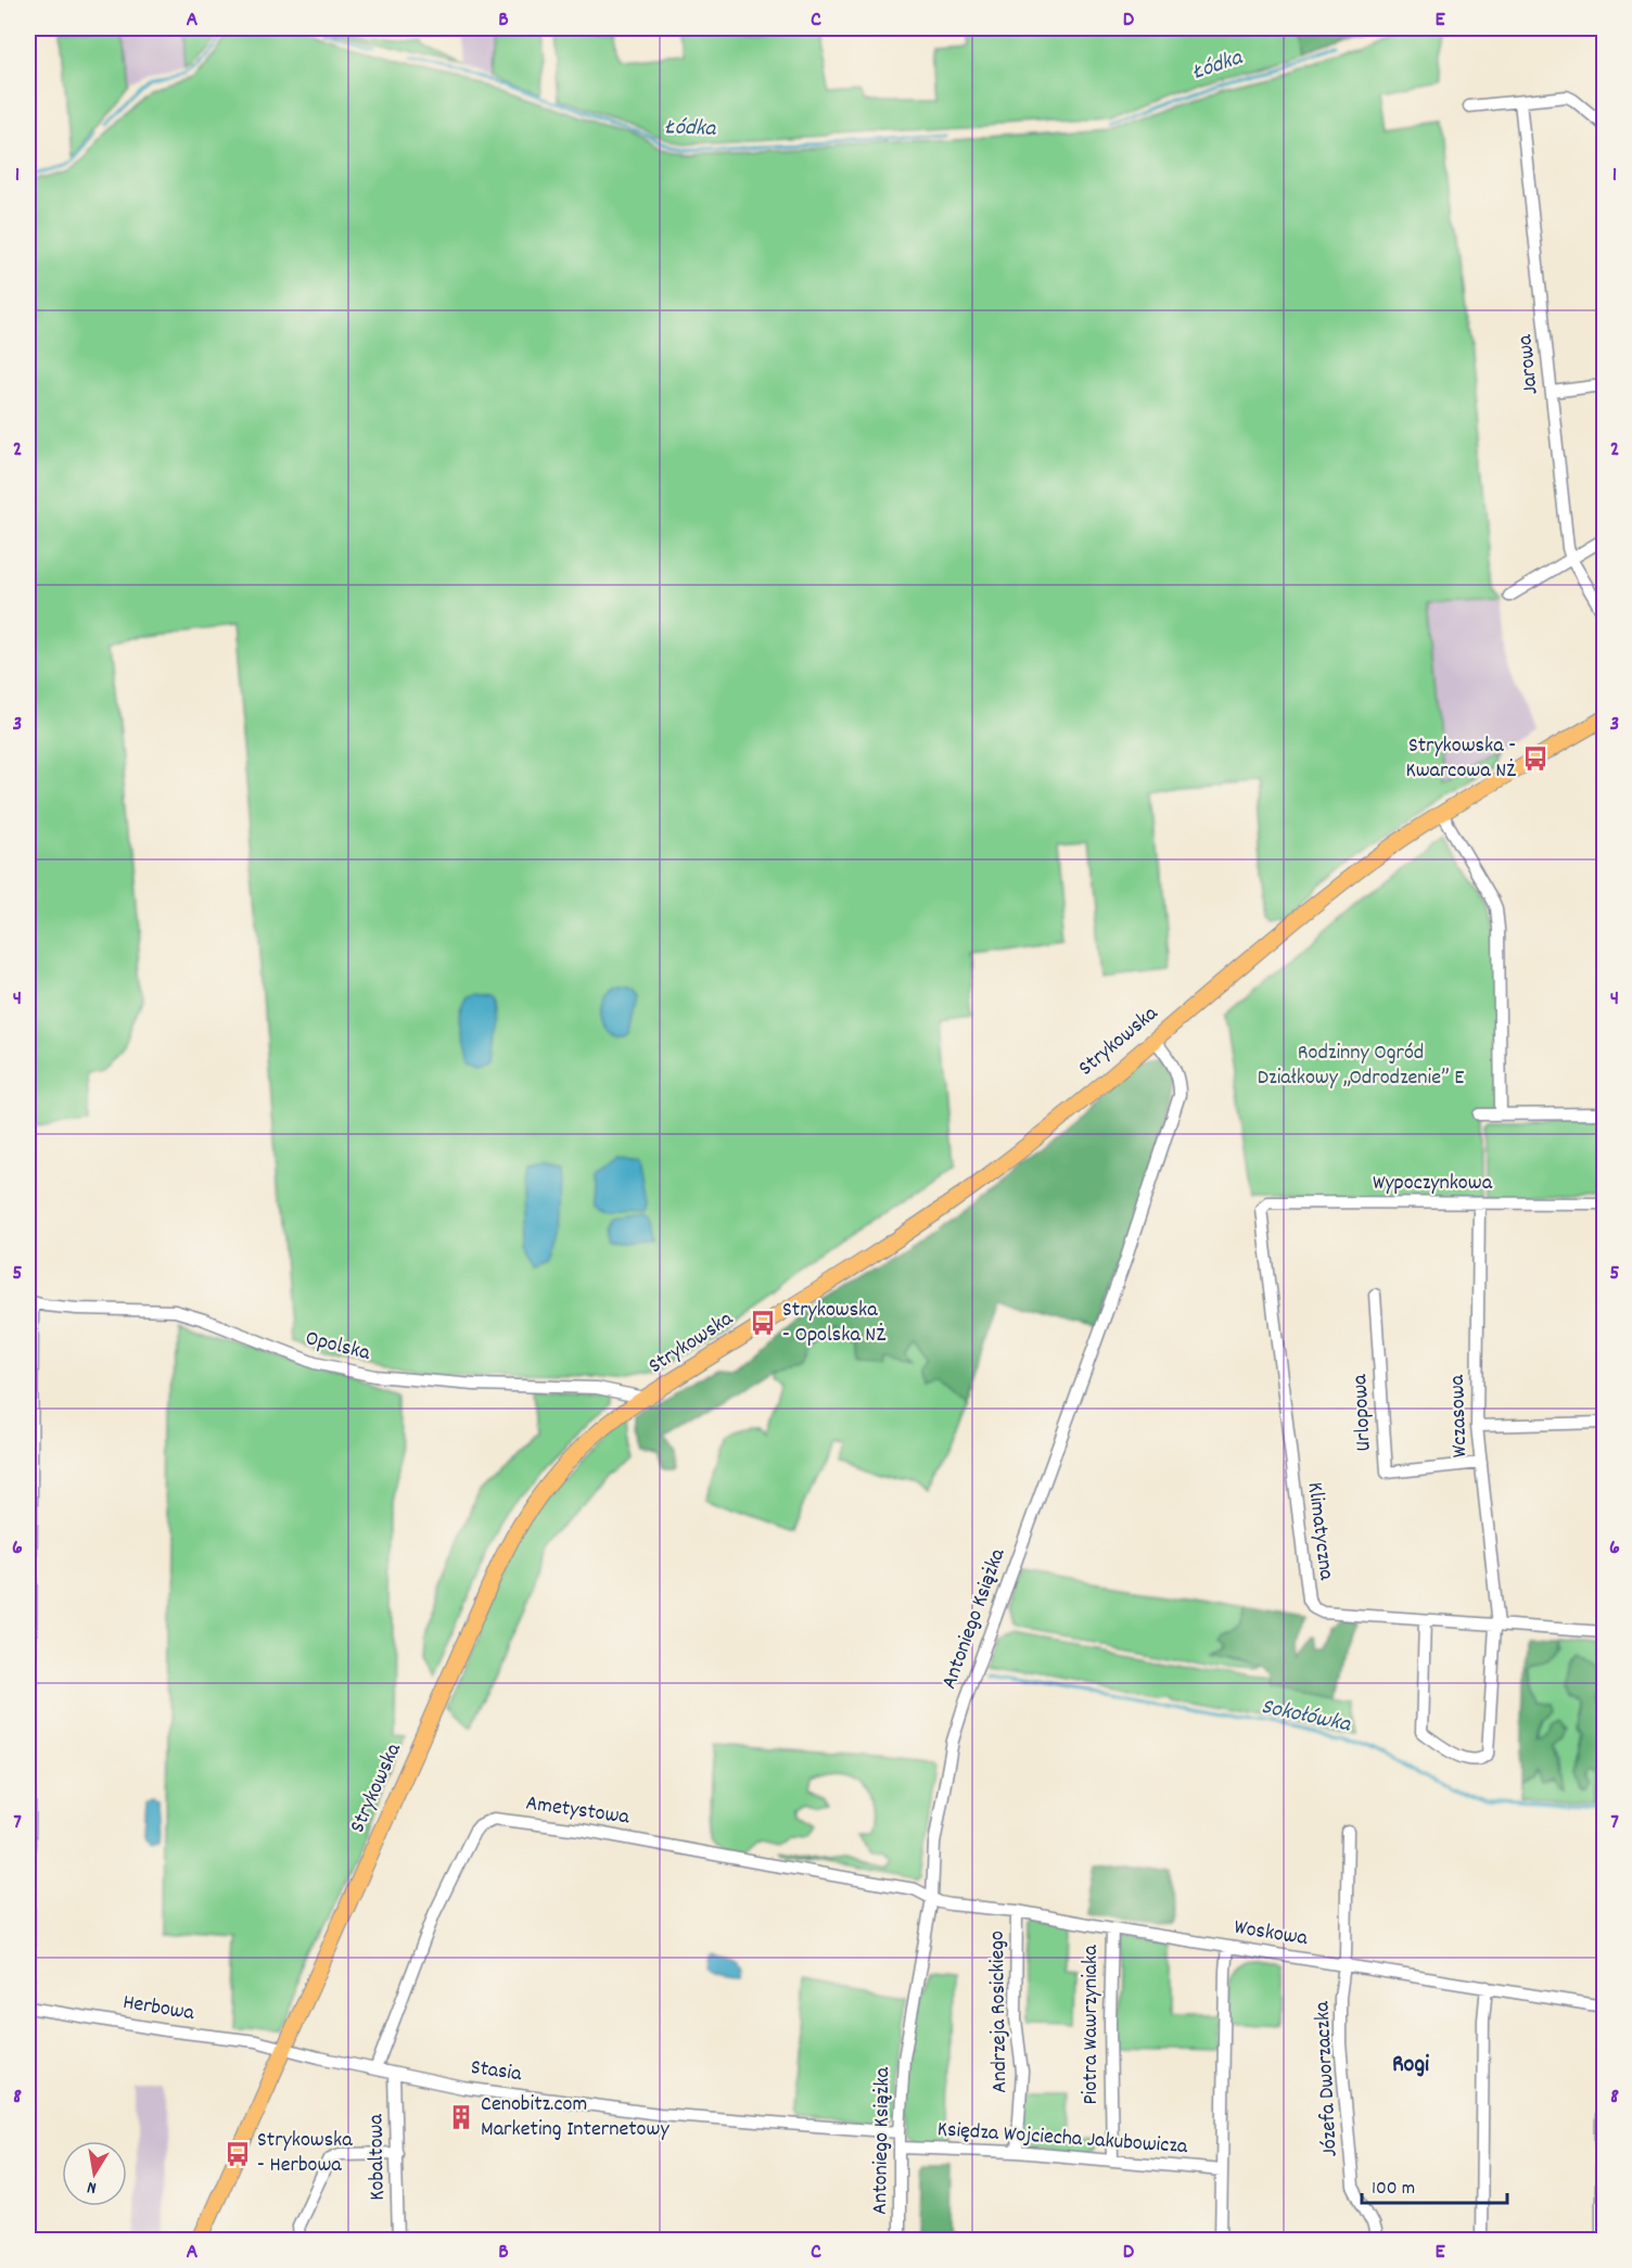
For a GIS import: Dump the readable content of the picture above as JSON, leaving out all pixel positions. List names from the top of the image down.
{
  "streets": {
    "main road": ["Strykowska"],
    "street": [
      "Jarowa",
      "Wypoczynkowa",
      "Opolska",
      "Urlopowa",
      "Wczasowa",
      "Klimatyczna",
      "Antoniego Książka",
      "Ametystowa",
      "Woskowa",
      "Herbowa",
      "Andrzeja Rosickiego",
      "Piotra Wawrzyniaka",
      "Stasia",
      "Józefa Dworzaczka",
      "Księdza Wojciecha Jakubowicza",
      "Kobaltowa"
    ]
  },
  "crossings": [
    ["Strykowska", "Opolska"],
    ["Strykowska", "Antoniego Książka"],
    ["Strykowska", "Herbowa"],
    ["Strykowska", "Stasia"],
    ["Wypoczynkowa", "Wczasowa"],
    ["Wypoczynkowa", "Klimatyczna"],
    ["Urlopowa", "Wczasowa"],
    ["Wczasowa", "Klimatyczna"],
    ["Antoniego Książka", "Ametystowa"],
    ["Antoniego Książka", "Woskowa"],
    ["Antoniego Książka", "Stasia"],
    ["Antoniego Książka", "Księdza Wojciecha Jakubowicza"],
    ["Ametystowa", "Woskowa"],
    ["Ametystowa", "Stasia"],
    ["Woskowa", "Andrzeja Rosickiego"],
    ["Woskowa", "Piotra Wawrzyniaka"],
    ["Woskowa", "Józefa Dworzaczka"],
    ["Herbowa", "Stasia"],
    ["Andrzeja Rosickiego", "Księdza Wojciecha Jakubowicza"],
    ["Piotra Wawrzyniaka", "Księdza Wojciecha Jakubowicza"],
    ["Stasia", "Kobaltowa"]
  ],
  "districts": ["Rogi"],
  "water": ["Łódka", "Sokołówka"],
  "parks": ["Rodzinny Ogród Działkowy „Odrodzenie” E"],
  "places": {
    "bus stop": ["Strykowska - Kwarcowa NŻ", "Strykowska - Opolska NŻ", "Strykowska - Herbowa"],
    "building": ["Cenobitz.com Marketing Internetowy"]
  },
  "scale_bar": "100 m",
  "north": "bottom",
  "grid": {
    "columns": [
      "A",
      "B",
      "C",
      "D",
      "E"
    ],
    "rows": [
      "1",
      "2",
      "3",
      "4",
      "5",
      "6",
      "7",
      "8"
    ]
  }
}
